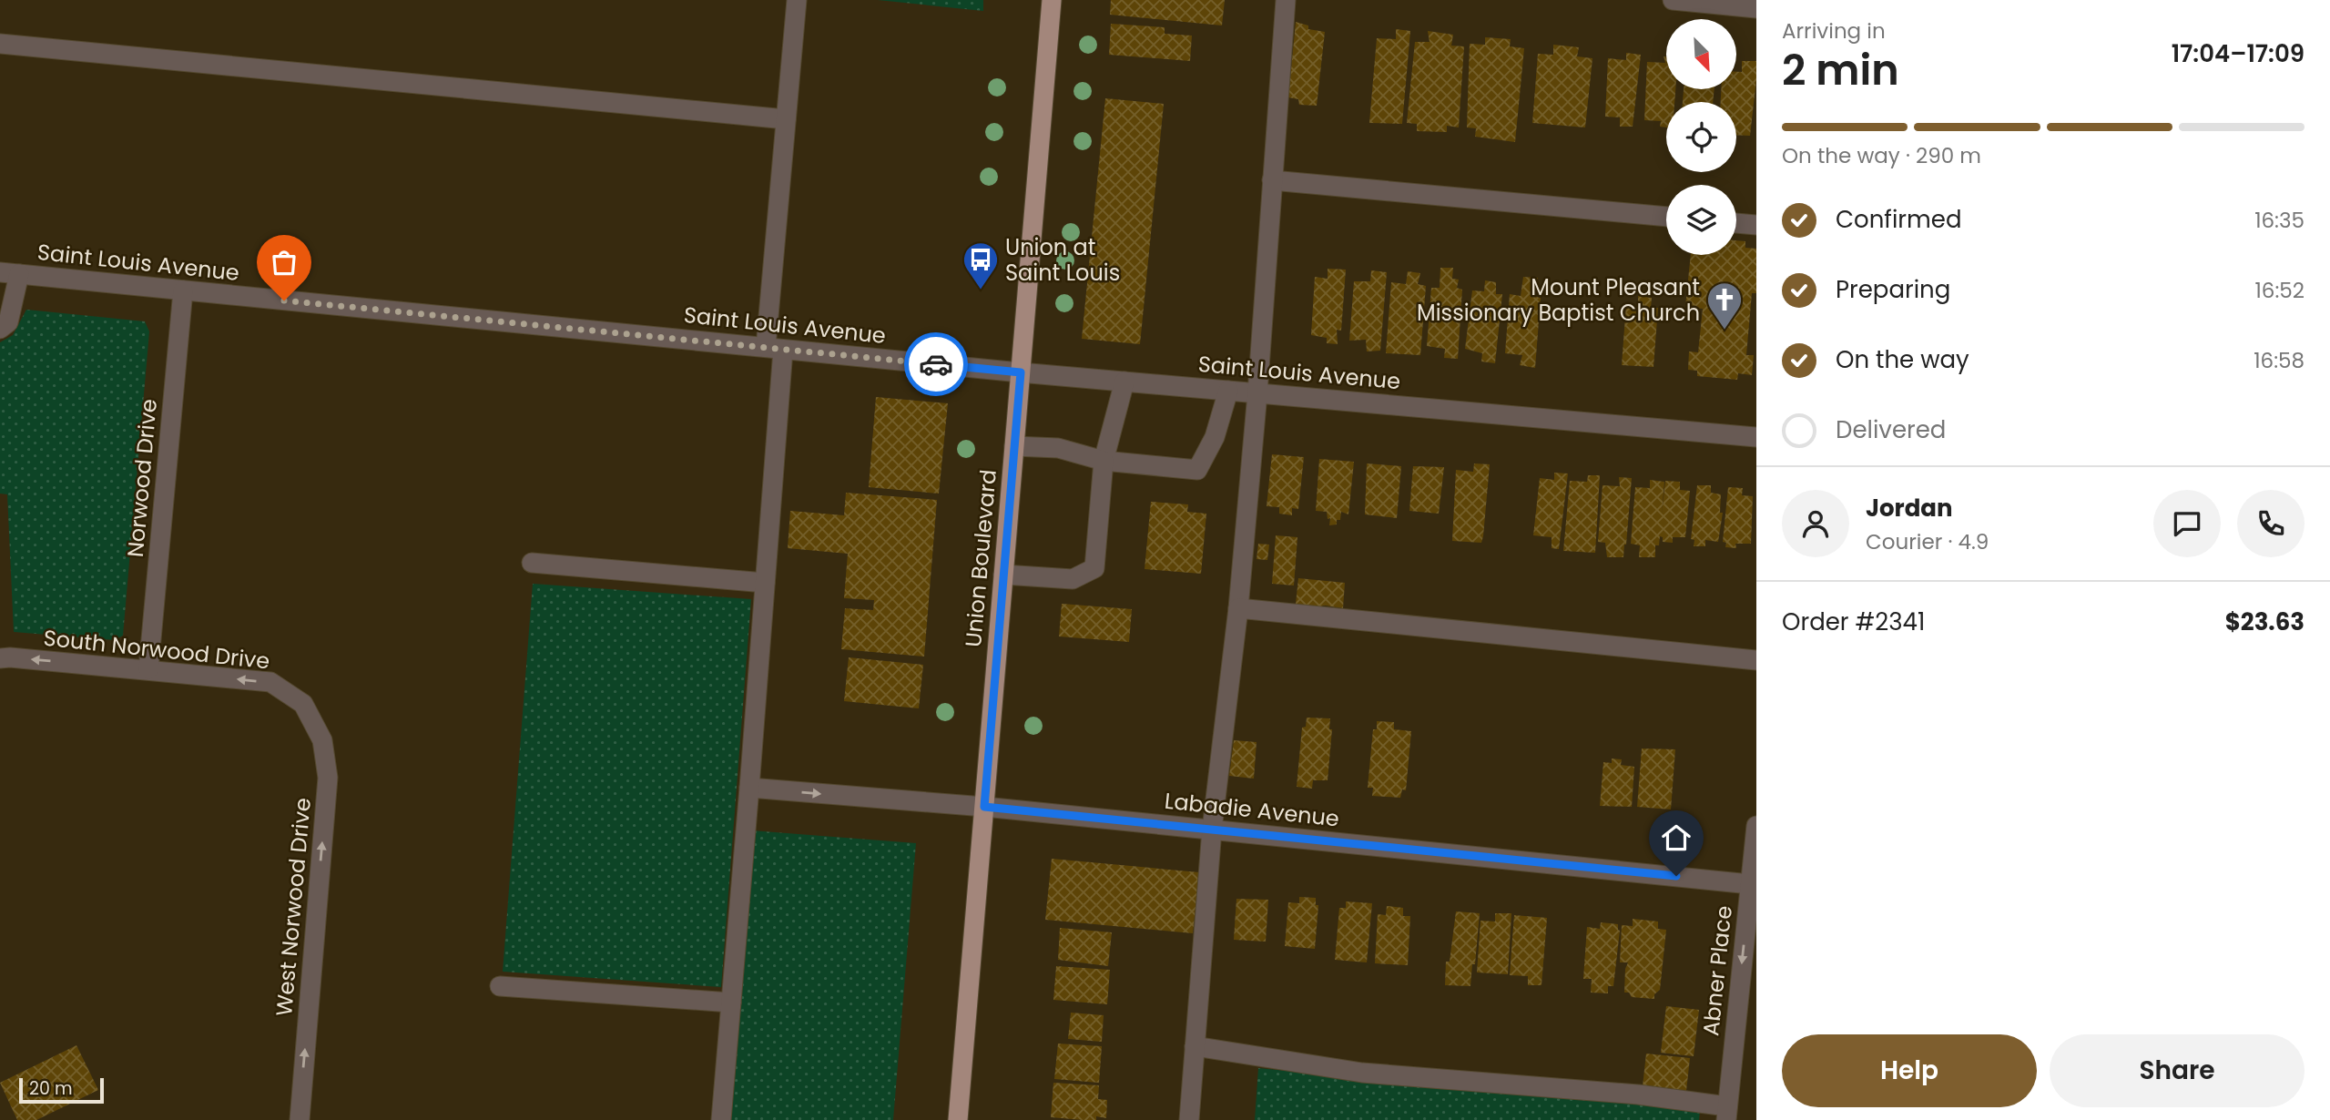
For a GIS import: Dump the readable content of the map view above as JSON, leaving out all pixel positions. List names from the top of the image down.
{
  "streets": {
    "main road": ["Union Boulevard"],
    "street": [
      "Saint Louis Avenue",
      "Norwood Drive",
      "South Norwood Drive",
      "Labadie Avenue",
      "West Norwood Drive",
      "Abner Place"
    ]
  },
  "crossings": [
    ["Saint Louis Avenue", "Norwood Drive"],
    ["Saint Louis Avenue", "Union Boulevard"],
    ["Norwood Drive", "South Norwood Drive"],
    ["Union Boulevard", "Labadie Avenue"],
    ["South Norwood Drive", "West Norwood Drive"],
    ["Labadie Avenue", "Abner Place"]
  ],
  "one_way": ["South Norwood Drive", "West Norwood Drive", "Abner Place"],
  "places": {
    "bus stop": ["Union at Saint Louis"],
    "church": ["Mount Pleasant Missionary Baptist Church"]
  },
  "scale_bar": "20 m",
  "north": "bottom right",
  "page": {
    "heading": ["2 min", "Arriving in", "17:04–17:09"],
    "panel": [
      "Jordan",
      "Courier · 4.9",
      "Order #2341",
      "$23.63"
    ],
    "bar": "On the way · 290 m",
    "list": [
      ["Confirmed", "16:35"],
      ["Preparing", "16:52"],
      ["On the way", "16:58"],
      "Delivered"
    ],
    "buttons": ["Help", "Share"],
    "scale": "20 m"
  }
}
